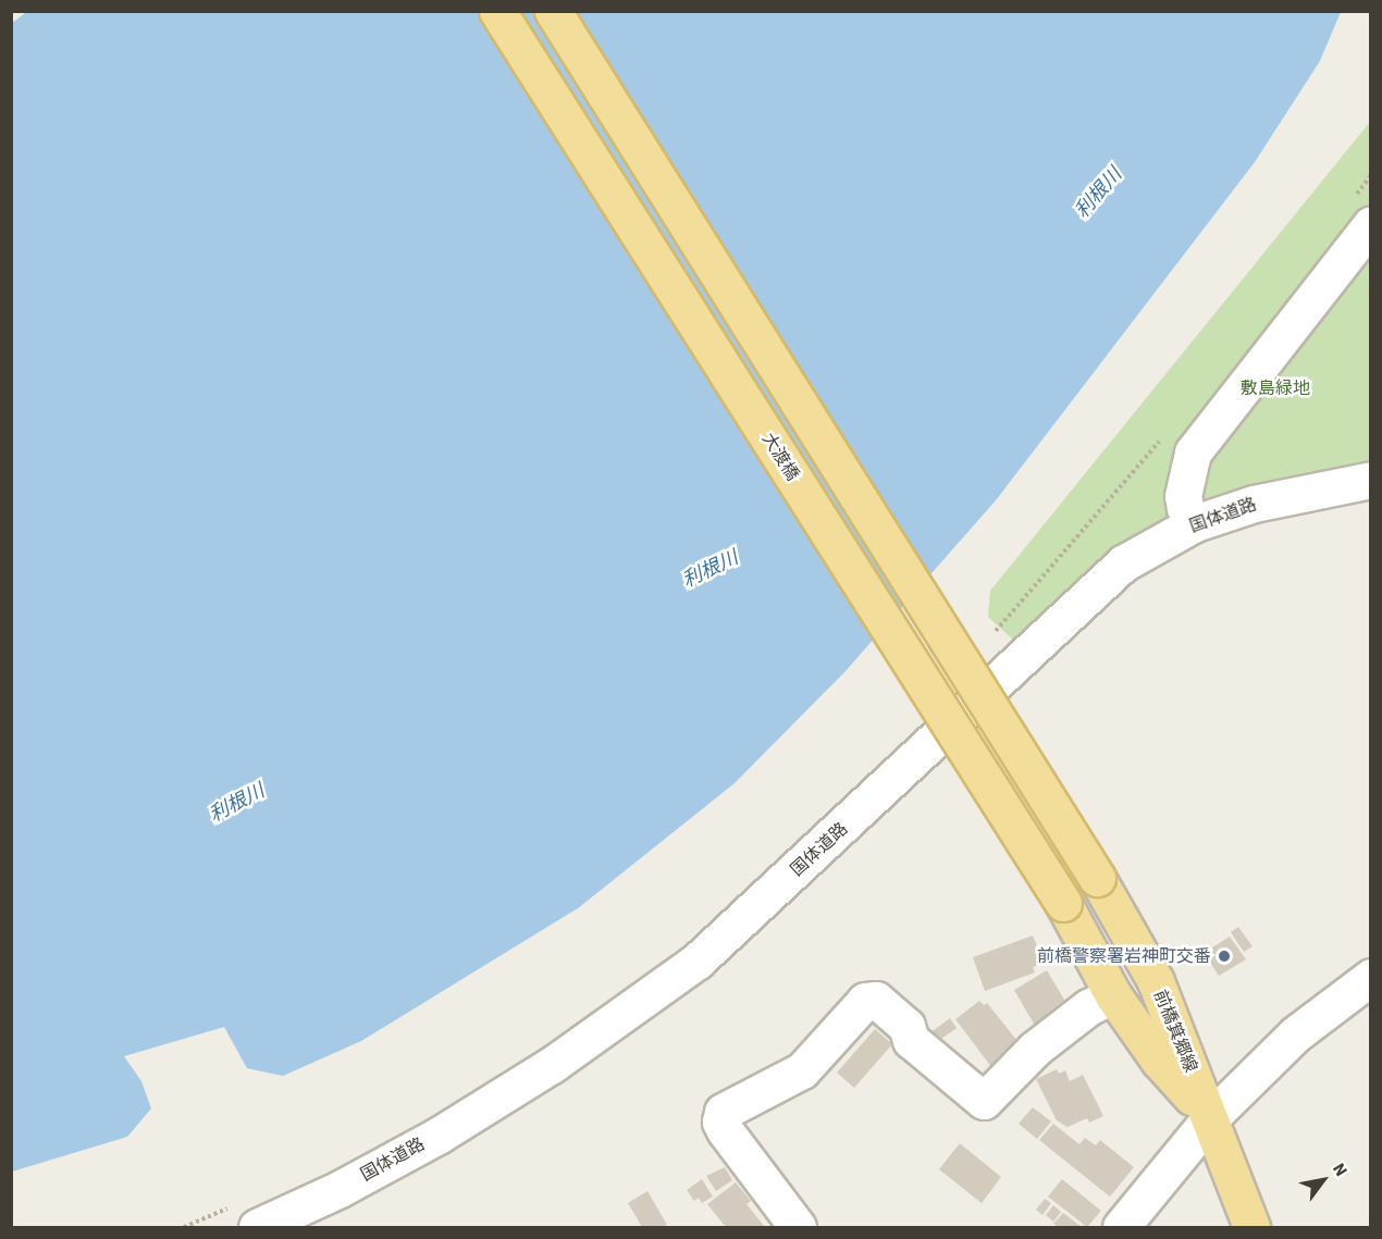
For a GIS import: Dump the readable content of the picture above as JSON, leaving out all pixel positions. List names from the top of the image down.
{
  "streets": {
    "main road": ["大渡橋", "前橋箕郷線"],
    "street": ["国体道路"]
  },
  "crossings": [
    ["大渡橋", "前橋箕郷線"]
  ],
  "water": ["利根川"],
  "parks": ["敷島緑地"],
  "places": ["前橋警察署岩神町交番"],
  "north": "top right"
}
